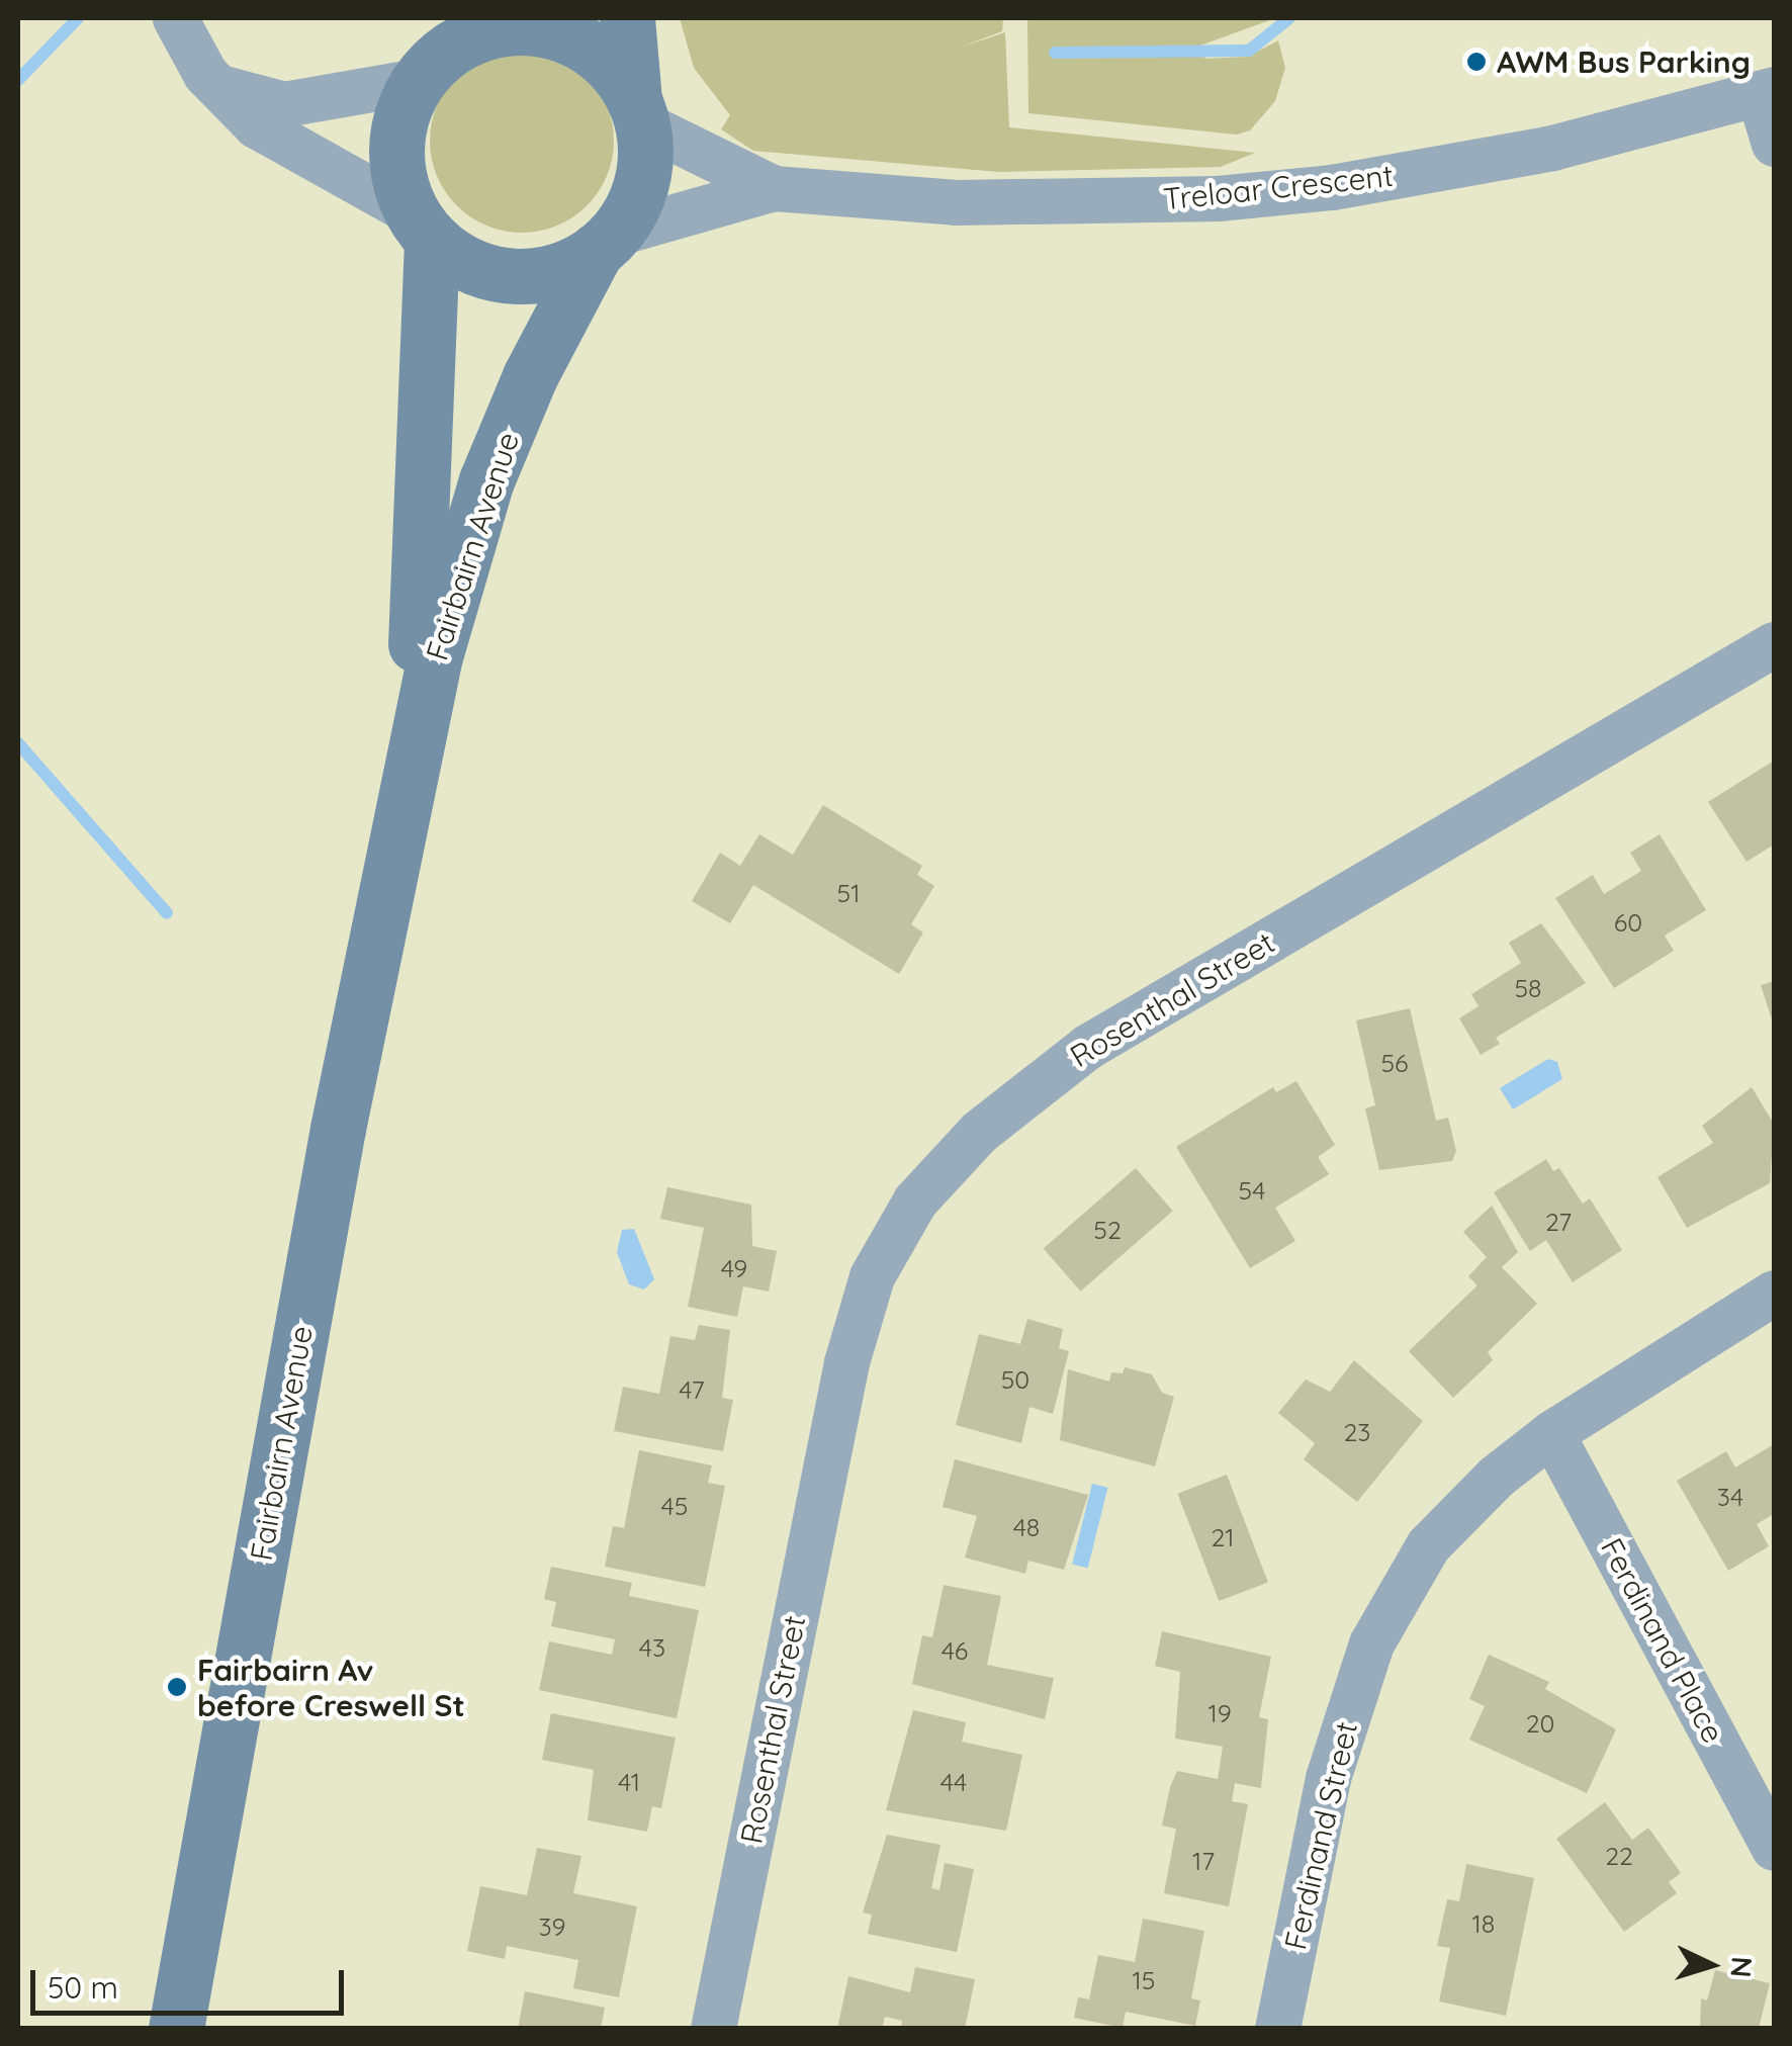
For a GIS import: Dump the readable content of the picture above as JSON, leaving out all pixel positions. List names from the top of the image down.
{
  "streets": {
    "main road": ["Fairbairn Avenue"],
    "street": [
      "Treloar Crescent",
      "Rosenthal Street",
      "Ferdinand Place",
      "Ferdinand Street"
    ]
  },
  "crossings": [
    ["Treloar Crescent", "Fairbairn Avenue"],
    ["Ferdinand Place", "Ferdinand Street"]
  ],
  "places": ["AWM Bus Parking", "Fairbairn Av before Creswell St"],
  "house_numbers": [
    "51",
    "60",
    "58",
    "56",
    "54",
    "27",
    "52",
    "49",
    "50",
    "47",
    "23",
    "34",
    "45",
    "48",
    "21",
    "43",
    "46",
    "19",
    "20",
    "41",
    "44",
    "22",
    "17",
    "18",
    "39",
    "15"
  ],
  "scale_bar": "50 m",
  "north": "right"
}
